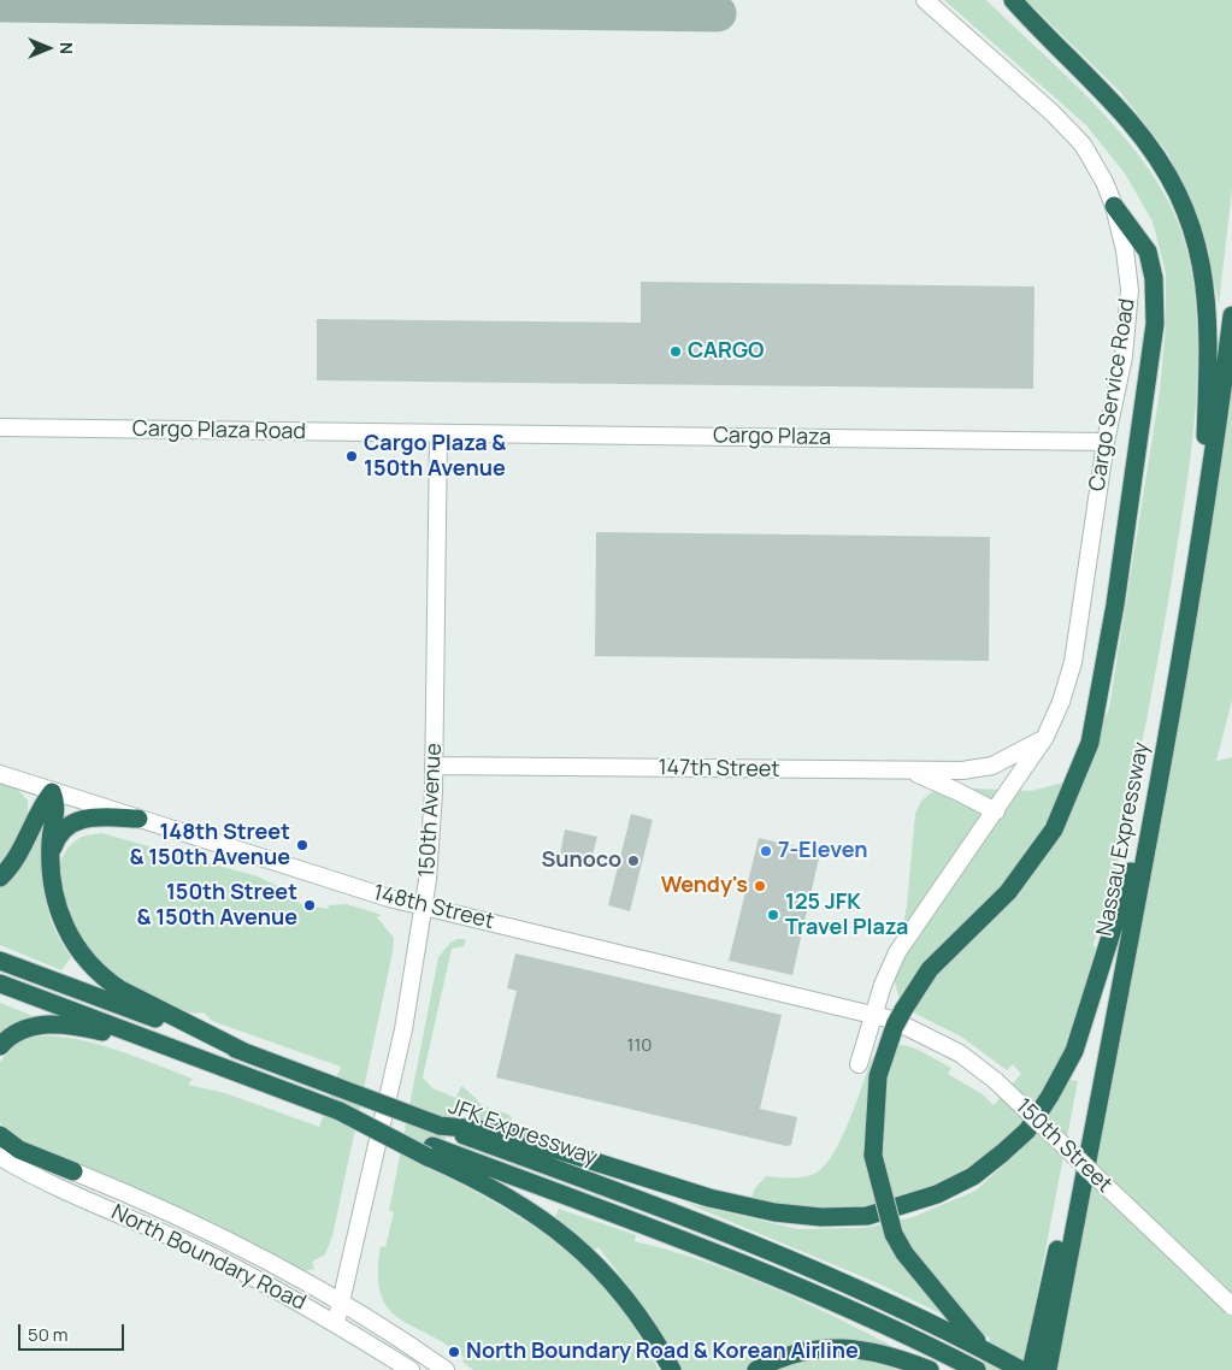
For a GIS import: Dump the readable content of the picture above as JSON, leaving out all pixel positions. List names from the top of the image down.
{
  "streets": {
    "highway": ["Nassau Expressway", "JFK Expressway"],
    "street": [
      "Cargo Service Road",
      "Cargo Plaza Road",
      "Cargo Plaza",
      "147th Street",
      "150th Avenue",
      "148th Street",
      "150th Street",
      "North Boundary Road"
    ]
  },
  "crossings": [
    ["Cargo Service Road", "Cargo Plaza"],
    ["Cargo Service Road", "147th Street"],
    ["Cargo Service Road", "148th Street"],
    ["Cargo Service Road", "150th Street"],
    ["Cargo Plaza Road", "Cargo Plaza"],
    ["Cargo Plaza Road", "150th Avenue"],
    ["Cargo Plaza", "150th Avenue"],
    ["147th Street", "150th Avenue"],
    ["150th Avenue", "148th Street"],
    ["150th Avenue", "North Boundary Road"],
    ["148th Street", "150th Street"]
  ],
  "places": [
    "CARGO",
    "Cargo Plaza & 150th Avenue",
    "148th Street & 150th Avenue",
    "7-Eleven",
    "Sunoco",
    "Wendy's",
    "150th Street & 150th Avenue",
    "125 JFK Travel Plaza",
    "North Boundary Road & Korean Airline"
  ],
  "house_numbers": ["110"],
  "scale_bar": "50 m",
  "north": "right"
}
